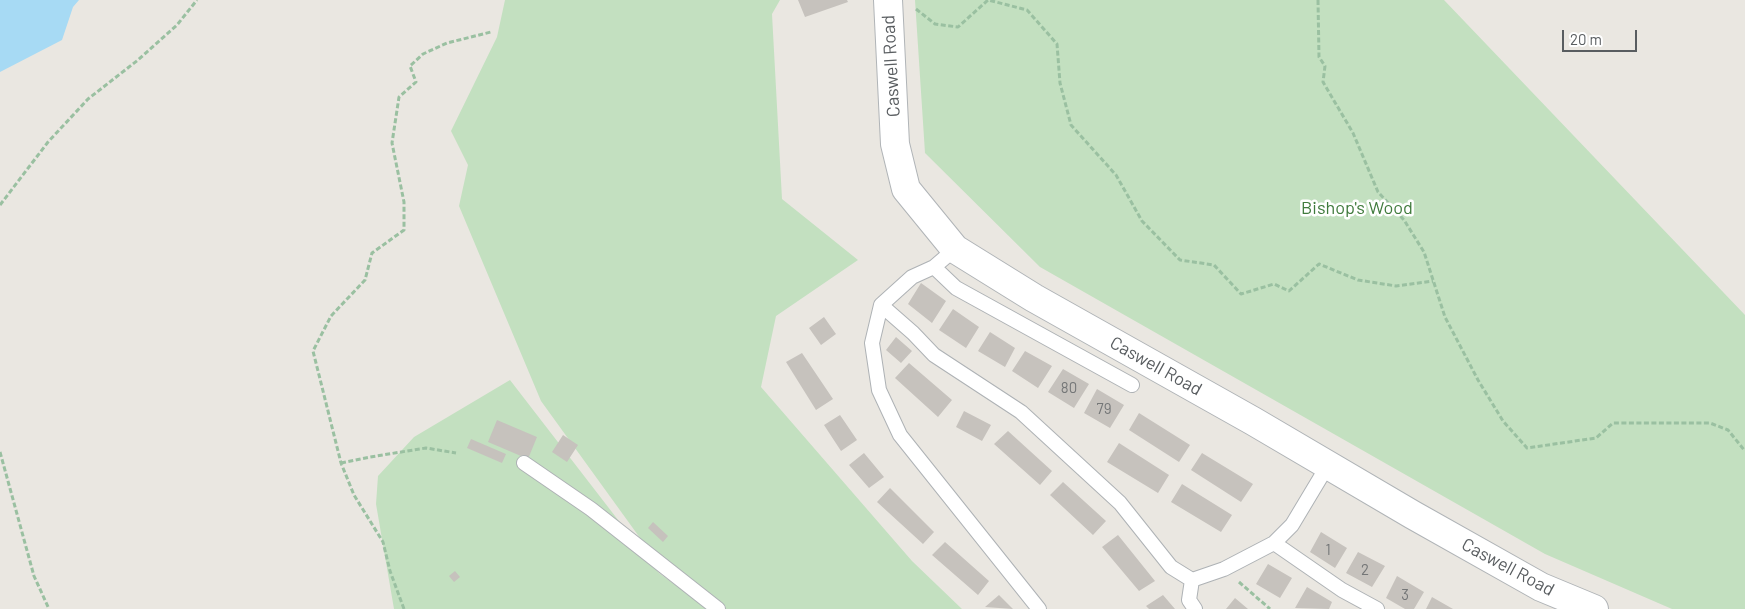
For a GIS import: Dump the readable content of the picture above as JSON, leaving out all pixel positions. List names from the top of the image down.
{
  "streets": {
    "main road": ["Caswell Road"]
  },
  "parks": ["Bishop's Wood"],
  "house_numbers": [
    "80",
    "79",
    "1",
    "2",
    "3"
  ],
  "scale_bar": "20 m"
}
